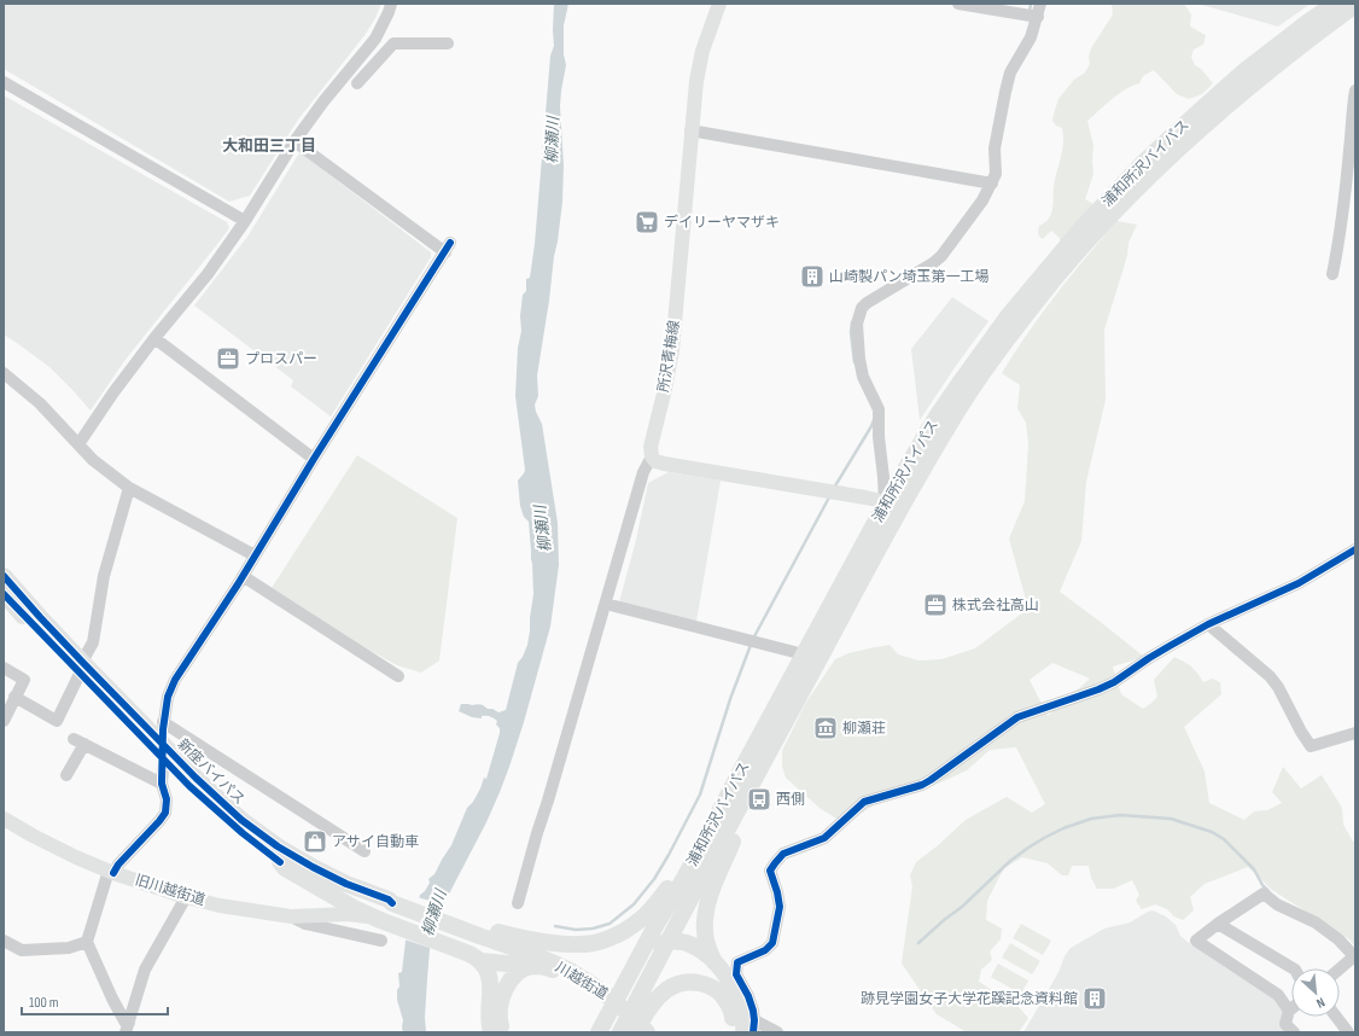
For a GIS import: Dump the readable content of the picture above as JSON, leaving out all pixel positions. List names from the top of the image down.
{
  "streets": {
    "highway": ["浦和所沢バイパス", "新座バイパス", "川越街道"],
    "main road": ["所沢青梅線", "旧川越街道"]
  },
  "crossings": [
    ["新座バイパス", "旧川越街道"],
    ["新座バイパス", "川越街道"]
  ],
  "districts": ["大和田三丁目"],
  "water": ["柳瀬川"],
  "places": {
    "supermarket": ["デイリーヤマザキ"],
    "building": ["山崎製パン埼玉第一工場", "跡見学園女子大学花蹊記念資料館"],
    "office": ["プロスパー", "株式会社高山"],
    "museum": ["柳瀬荘"],
    "bus stop": ["西側"],
    "shop": ["アサイ自動車"]
  },
  "scale_bar": "100 m",
  "north": "bottom right"
}
